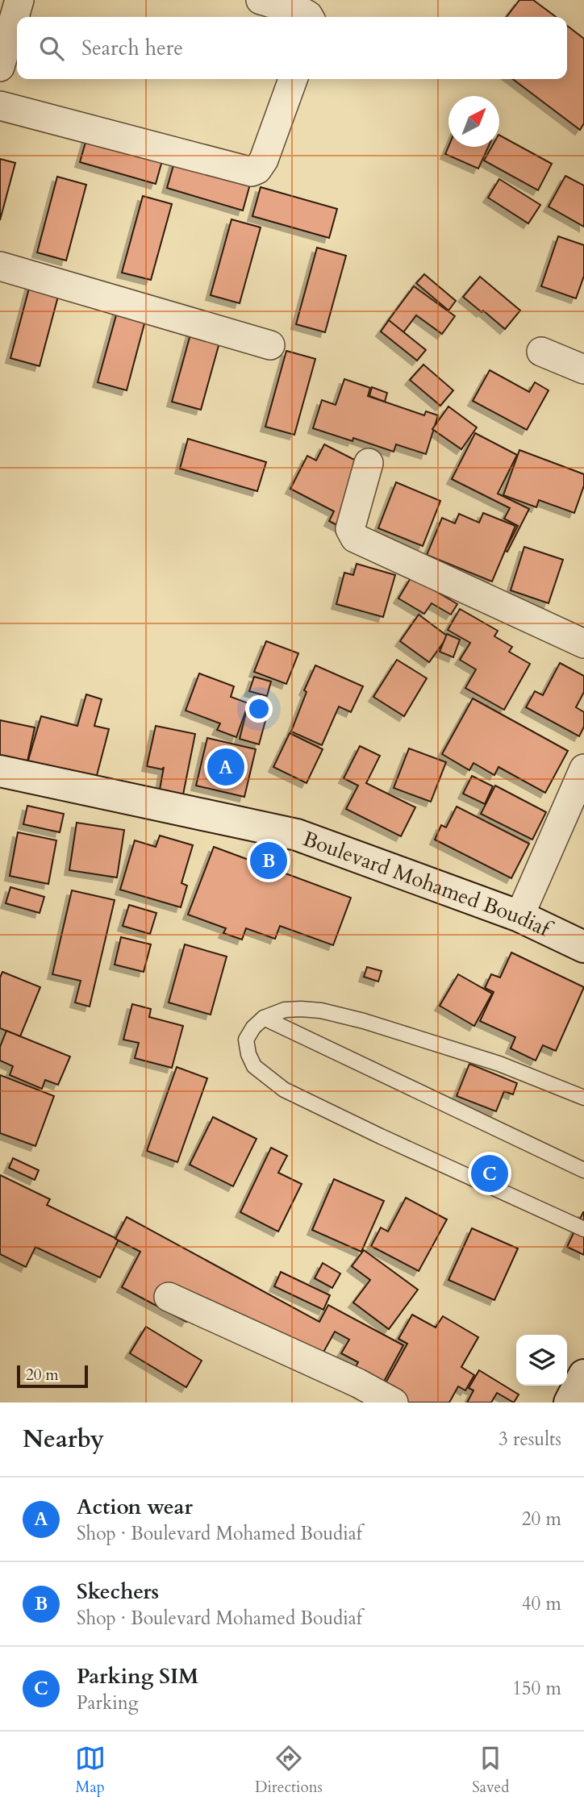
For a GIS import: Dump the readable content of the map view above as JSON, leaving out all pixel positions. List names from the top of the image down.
{
  "streets": {
    "main road": ["Boulevard Mohamed Boudiaf"]
  },
  "scale_bar": "20 m",
  "north": "top right",
  "page": {
    "search": "Search here",
    "pins": ["A", "B", "C"],
    "scale": "20 m",
    "heading": ["Nearby", "3 results"],
    "list": [
      {
        "mark": "A",
        "name": "Action wear",
        "note": "Shop · Boulevard Mohamed Boudiaf",
        "value": "20 m"
      },
      {
        "mark": "B",
        "name": "Skechers",
        "note": "Shop · Boulevard Mohamed Boudiaf",
        "value": "40 m"
      },
      {
        "mark": "C",
        "name": "Parking SIM",
        "note": "Parking",
        "value": "150 m"
      }
    ],
    "nav": ["Map", "Directions", "Saved"]
  }
}
